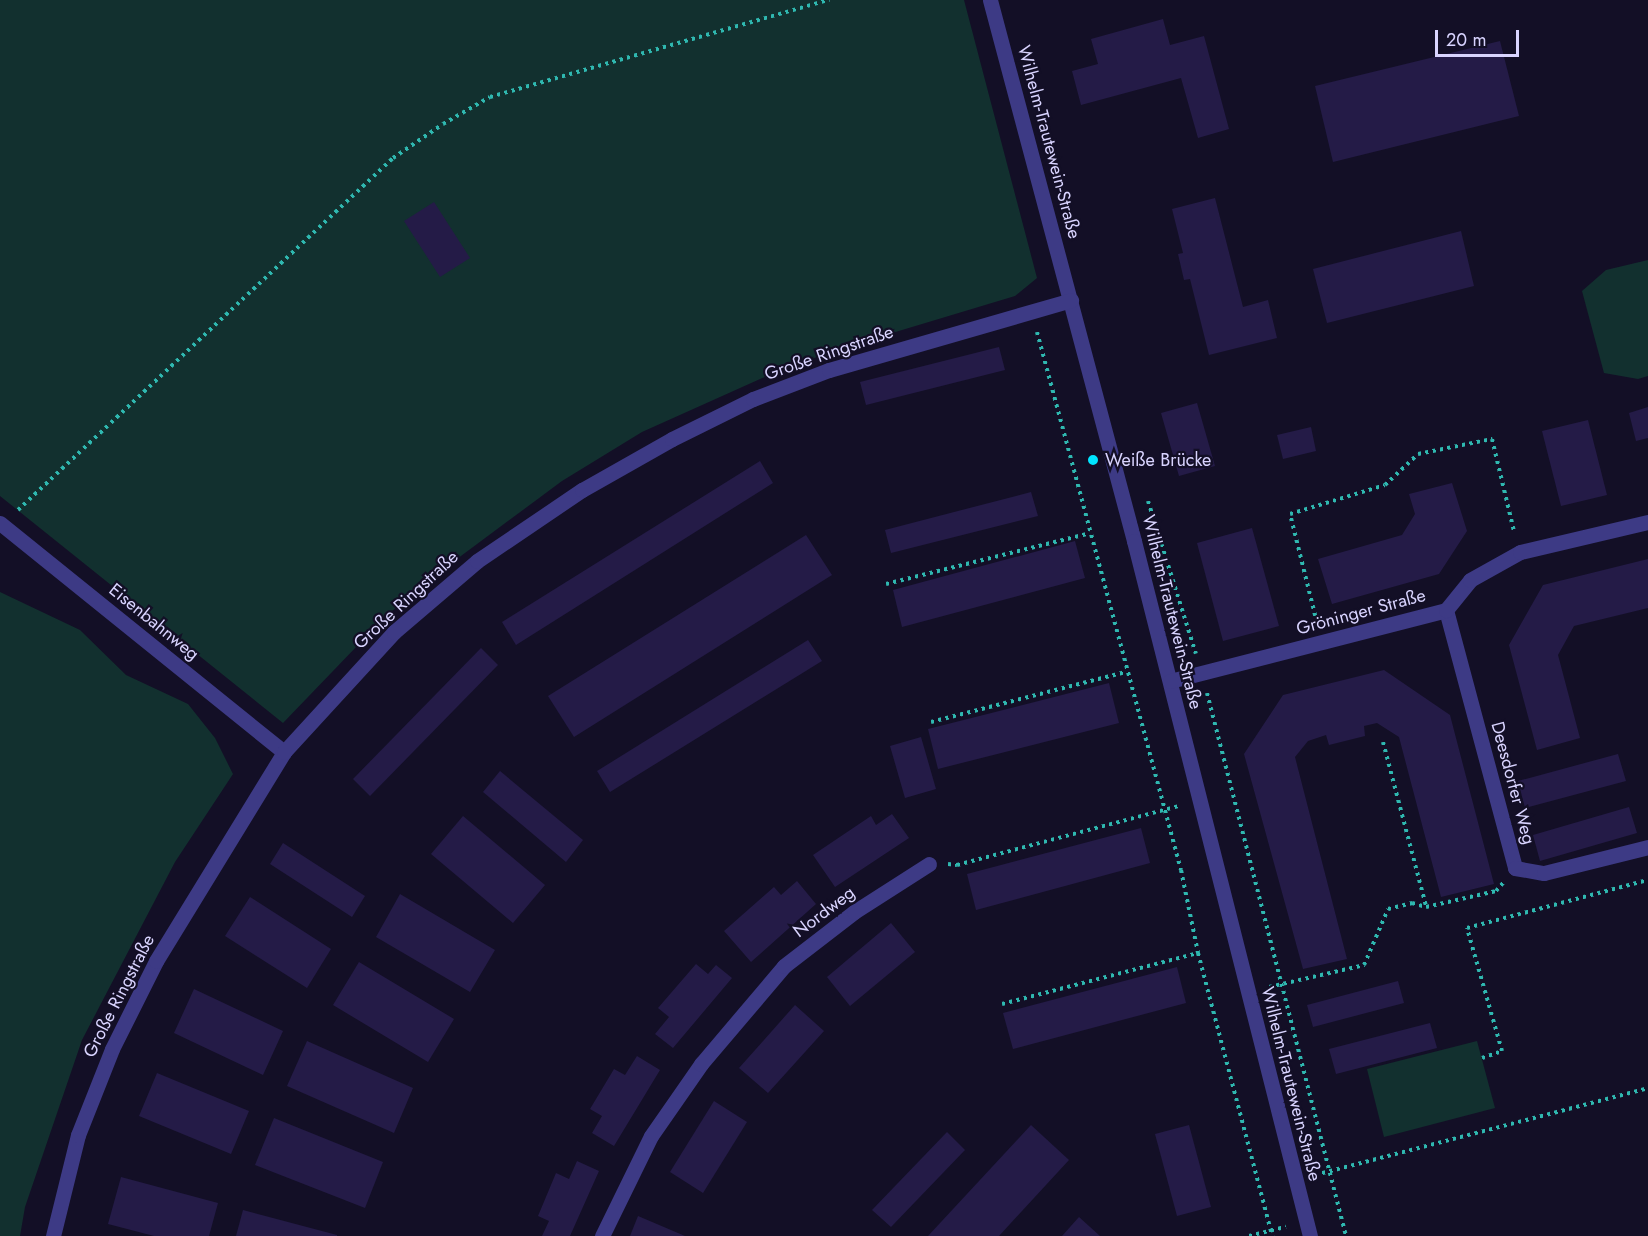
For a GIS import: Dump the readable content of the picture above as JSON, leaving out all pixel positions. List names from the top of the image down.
{
  "streets": {
    "street": [
      "Wilhelm-Trautewein-Straße",
      "Große Ringstraße",
      "Gröninger Straße",
      "Eisenbahnweg",
      "Deesdorfer Weg",
      "Nordweg"
    ]
  },
  "crossings": [
    ["Wilhelm-Trautewein-Straße", "Große Ringstraße"],
    ["Wilhelm-Trautewein-Straße", "Gröninger Straße"],
    ["Große Ringstraße", "Eisenbahnweg"],
    ["Gröninger Straße", "Deesdorfer Weg"]
  ],
  "places": ["Weiße Brücke"],
  "scale_bar": "20 m"
}
